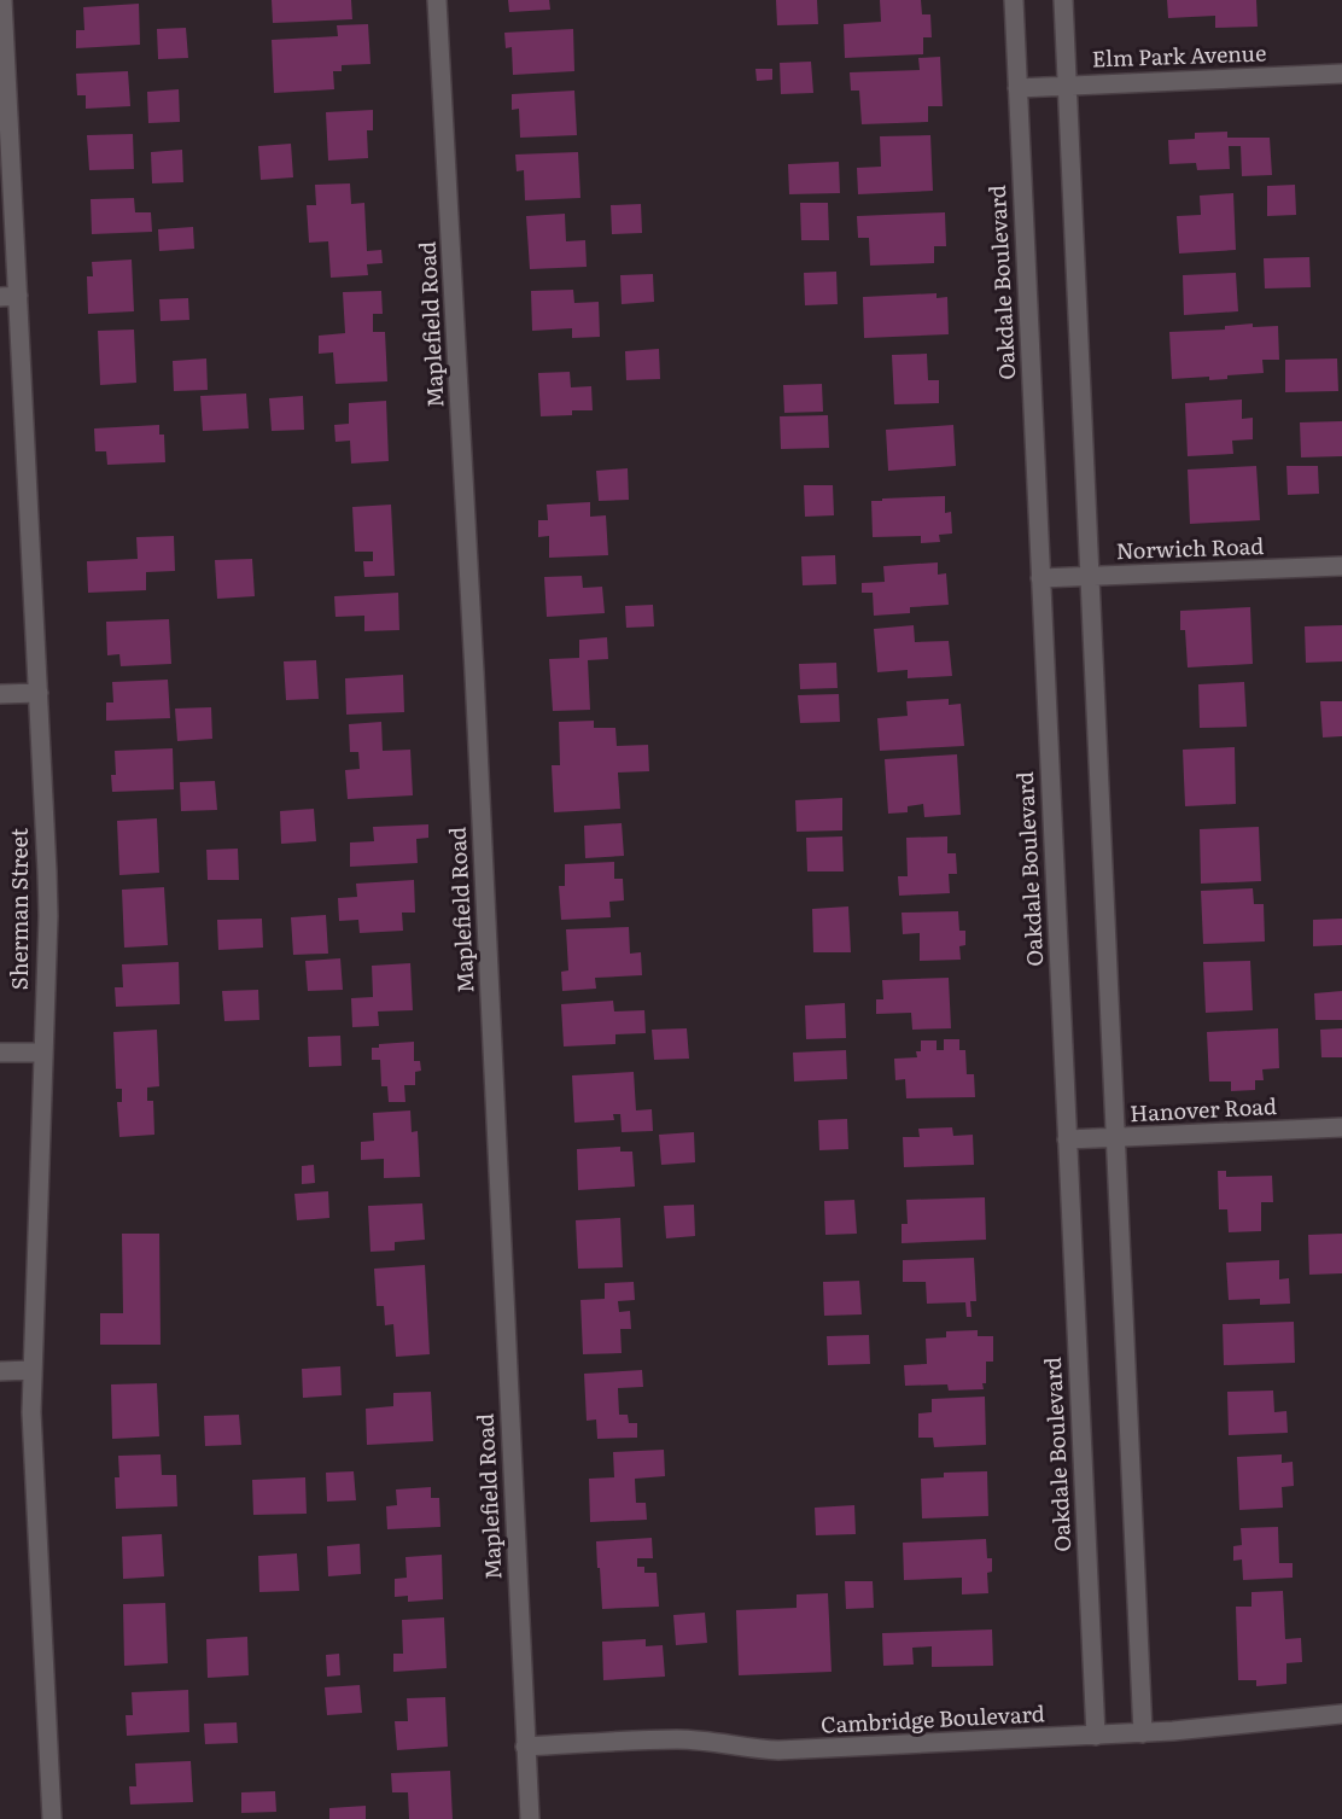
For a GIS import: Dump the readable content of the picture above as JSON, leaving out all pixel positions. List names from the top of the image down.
{
  "streets": {
    "street": [
      "Elm Park Avenue",
      "Oakdale Boulevard",
      "Maplefield Road",
      "Norwich Road",
      "Sherman Street",
      "Hanover Road",
      "Cambridge Boulevard"
    ]
  },
  "crossings": [
    ["Elm Park Avenue", "Oakdale Boulevard"],
    ["Oakdale Boulevard", "Norwich Road"],
    ["Oakdale Boulevard", "Hanover Road"],
    ["Oakdale Boulevard", "Cambridge Boulevard"],
    ["Maplefield Road", "Cambridge Boulevard"]
  ]
}
